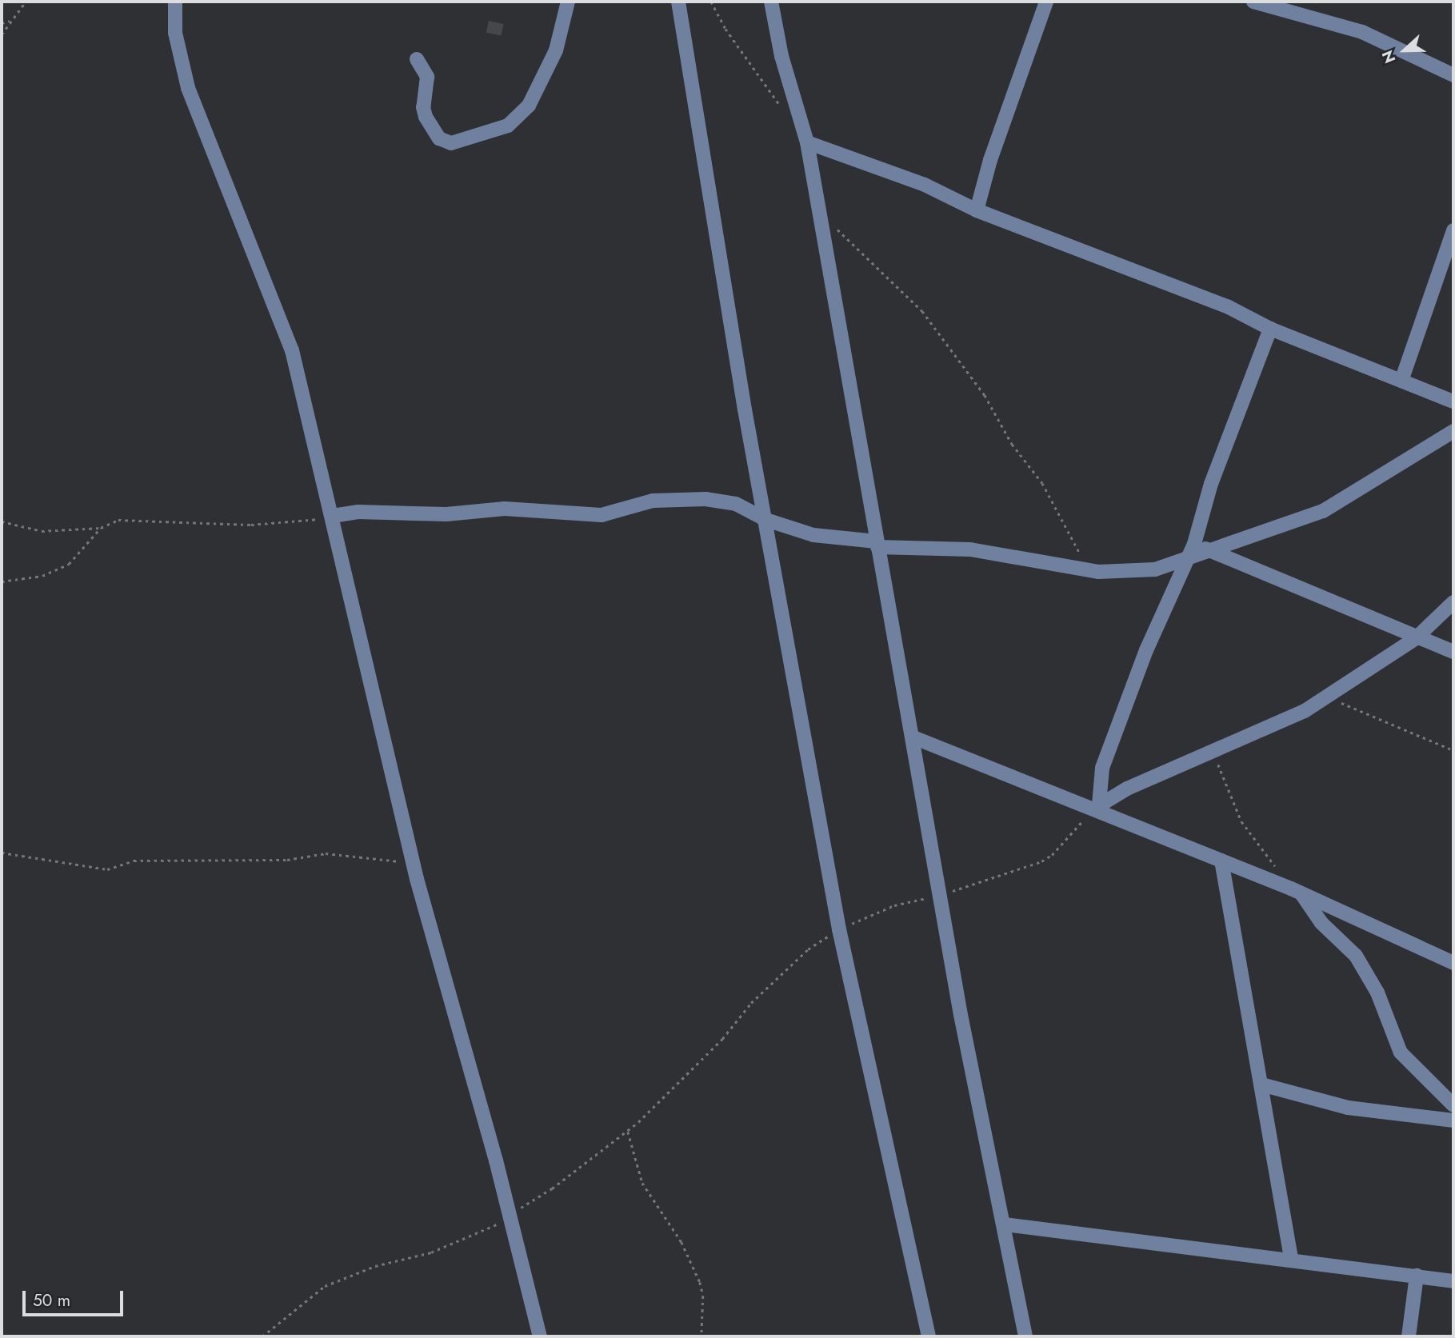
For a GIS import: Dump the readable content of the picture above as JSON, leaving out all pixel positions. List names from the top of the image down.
{
  "scale_bar": "50 m",
  "north": "left"
}
